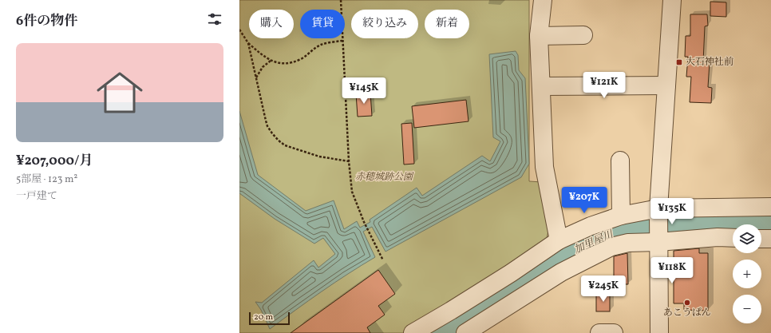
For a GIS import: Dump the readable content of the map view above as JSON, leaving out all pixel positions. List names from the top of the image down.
{
  "water": ["加里屋川"],
  "parks": ["赤穂城跡公園"],
  "places": {
    "transit": ["大石神社前"],
    "other": ["あこうぱん"]
  },
  "scale_bar": "20 m",
  "page": {
    "heading": "6件の物件",
    "chip": [
      "購入",
      "賃貸",
      "絞り込み",
      "新着"
    ],
    "list": [
      {
        "name": "¥207,000/月",
        "note": "5部屋 · 123 m² · 一戸建て"
      }
    ],
    "price": [
      "¥121K",
      "¥145K",
      "¥207K",
      "¥135K",
      "¥118K",
      "¥245K"
    ],
    "map_buttons": ["+", "−"],
    "scale": "20 m"
  }
}
